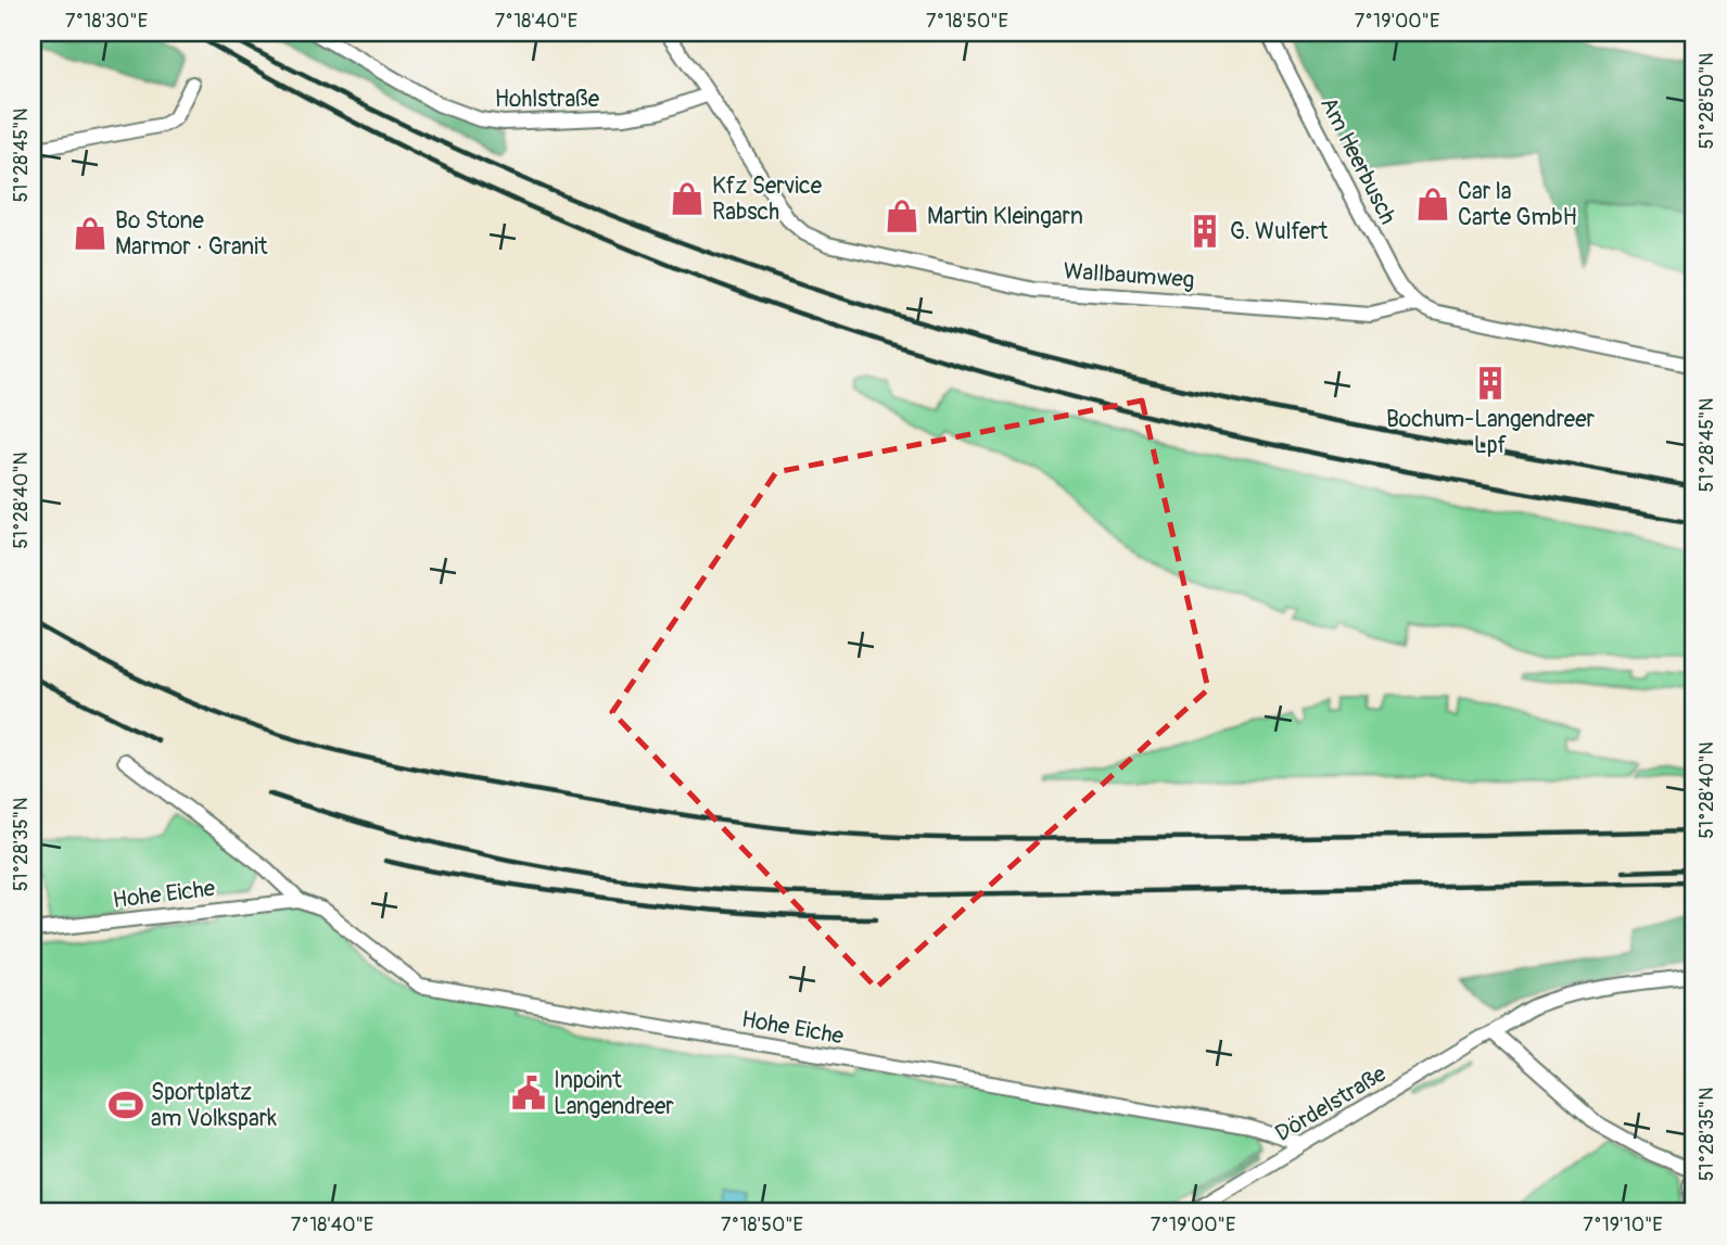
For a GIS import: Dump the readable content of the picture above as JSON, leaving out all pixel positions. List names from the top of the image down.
{
  "streets": {
    "street": [
      "Hohlstraße",
      "Am Heerbusch",
      "Wallbaumweg",
      "Hohe Eiche",
      "Dördelstraße"
    ]
  },
  "crossings": [
    ["Hohlstraße", "Wallbaumweg"],
    ["Am Heerbusch", "Wallbaumweg"],
    ["Hohe Eiche", "Dördelstraße"]
  ],
  "places": {
    "shop": [
      "Kfz Service Rabsch",
      "Car la Carte GmbH",
      "Martin Kleingarn",
      "Bo Stone Marmor · Granit"
    ],
    "building": ["G. Wulfert", "Bochum-Langendreer Lpf"],
    "public building": ["Inpoint Langendreer"],
    "sports": ["Sportplatz am Volkspark"]
  },
  "coordinates": [
    "7°18'30\"E",
    "7°18'40\"E",
    "7°18'50\"E",
    "7°19'00\"E",
    "51°28'50\"N",
    "51°28'45\"N",
    "51°28'40\"N",
    "51°28'35\"N",
    "7°19'10\"E"
  ]
}
